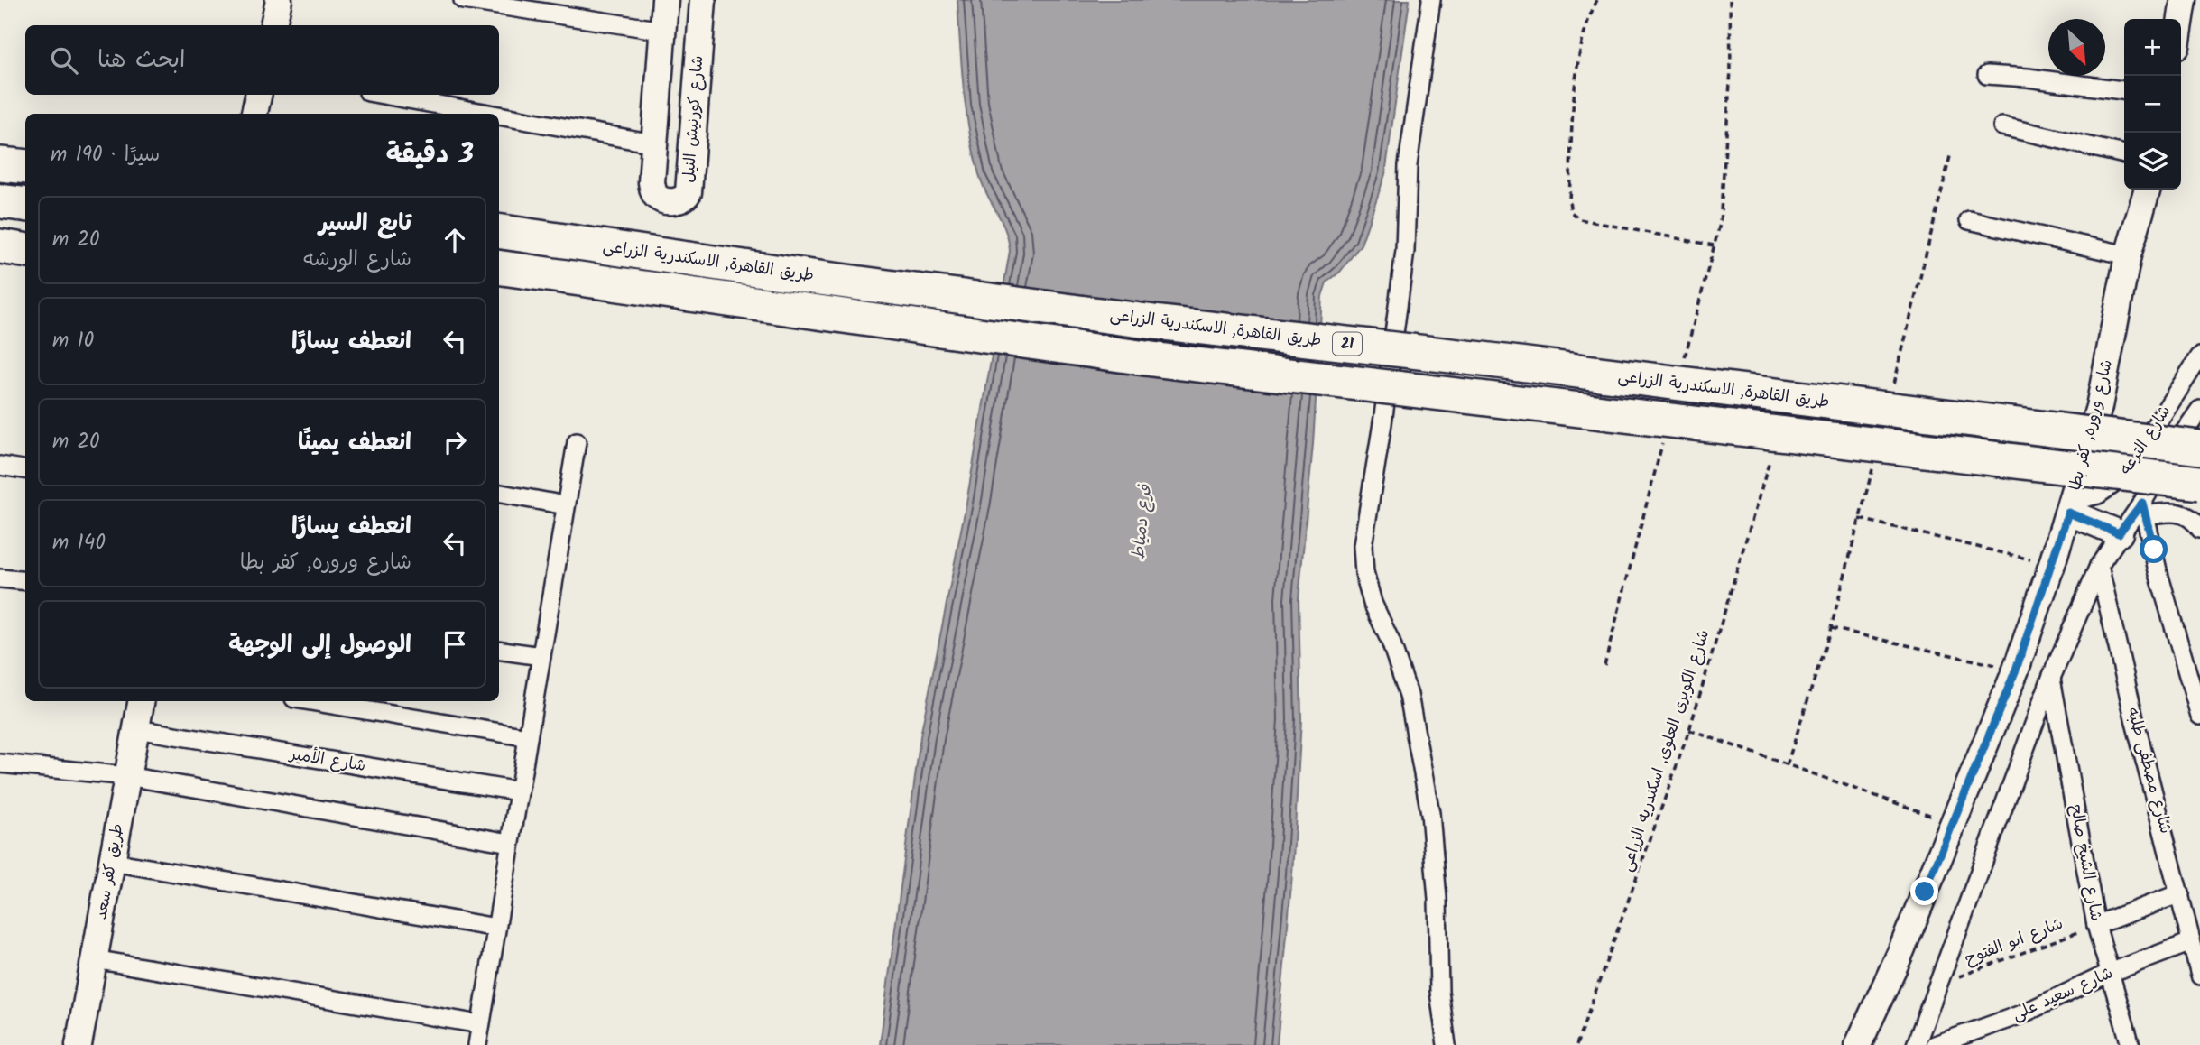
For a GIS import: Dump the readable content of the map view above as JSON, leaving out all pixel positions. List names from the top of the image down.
{
  "streets": {
    "highway": ["طريق القاهرة, الاسكندرية الزراعى", "21"],
    "street": [
      "شارع كورنيش النيل",
      "شارع وروره, كفر بطا",
      "شارع الترعه",
      "شارع الأمير",
      "شارع مصطفى طلبه",
      "شارع الشيخ صالح",
      "طريق كفر سعد",
      "شارع سعيد على"
    ],
    "path": ["شارع الكوبرى العلوى, اسكندريه الزراعى", "شارع ابو الفتوح"]
  },
  "crossings": [
    ["شارع وروره, كفر بطا", "شارع الترعه"],
    ["شارع الترعه", "شارع مصطفى طلبه"],
    ["شارع الترعه", "شارع الشيخ صالح"],
    ["شارع الترعه", "شارع ابو الفتوح"],
    ["شارع الأمير", "طريق كفر سعد"],
    ["شارع مصطفى طلبه", "شارع سعيد على"],
    ["شارع الشيخ صالح", "شارع ابو الفتوح"],
    ["شارع الشيخ صالح", "شارع سعيد على"]
  ],
  "water": ["فرع دمياط"],
  "north": "bottom right",
  "page": {
    "map_buttons": ["+", "−"],
    "search": "ابحث هنا",
    "heading": ["3 دقيقة", "سيرًا · 190 m"],
    "list": [
      ["تابع السير", "شارع الورشه", "20 m"],
      ["انعطف يسارًا", "10 m"],
      ["انعطف يمينًا", "20 m"],
      ["انعطف يسارًا", "شارع وروره, كفر بطا", "140 m"],
      "الوصول إلى الوجهة"
    ]
  }
}
